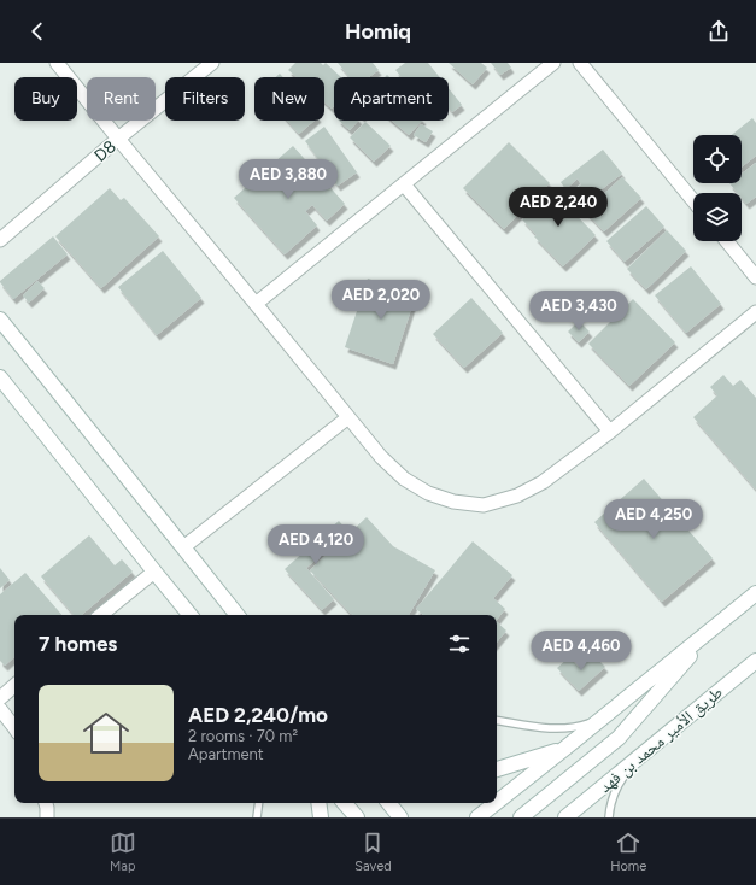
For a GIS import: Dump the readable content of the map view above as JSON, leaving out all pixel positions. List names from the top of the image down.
{
  "streets": {
    "street": ["D8", "طريق الأمير محمد بن فهد"]
  },
  "page": {
    "header": "Homiq",
    "chip": [
      "Buy",
      "Rent",
      "Filters",
      "New",
      "Apartment"
    ],
    "price": [
      "AED 3,880",
      "AED 2,240",
      "AED 2,020",
      "AED 3,430",
      "AED 4,250",
      "AED 4,120",
      "AED 4,460"
    ],
    "heading": "7 homes",
    "list": [
      {
        "name": "AED 2,240/mo",
        "note": "2 rooms · 70 m² · Apartment"
      }
    ],
    "tabs": ["Map", "Saved", "Home"]
  }
}
